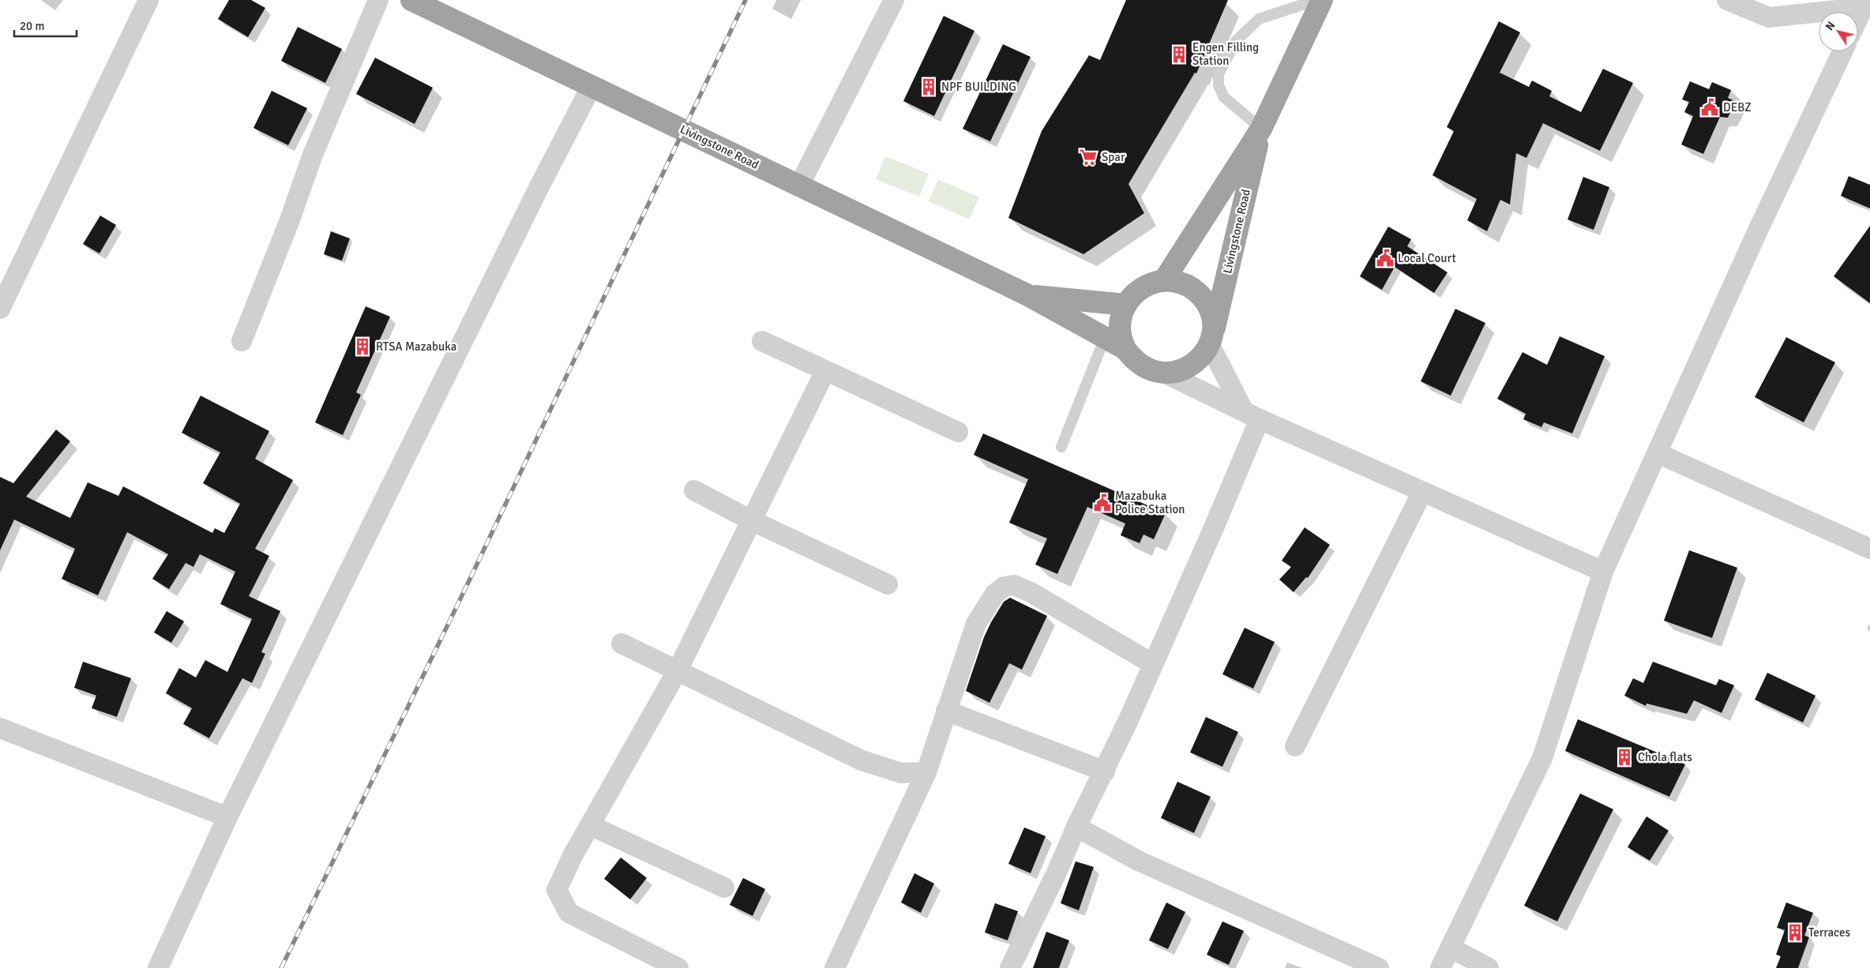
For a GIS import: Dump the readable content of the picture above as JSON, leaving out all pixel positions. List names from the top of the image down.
{
  "streets": {
    "highway": ["Livingstone Road"]
  },
  "places": {
    "building": [
      "Engen Filling Station",
      "NPF BUILDING",
      "RTSA Mazabuka",
      "Chola flats",
      "Terraces"
    ],
    "public building": ["DEBZ", "Local Court", "Mazabuka Police Station"],
    "supermarket": ["Spar"]
  },
  "scale_bar": "20 m",
  "north": "top left"
}
